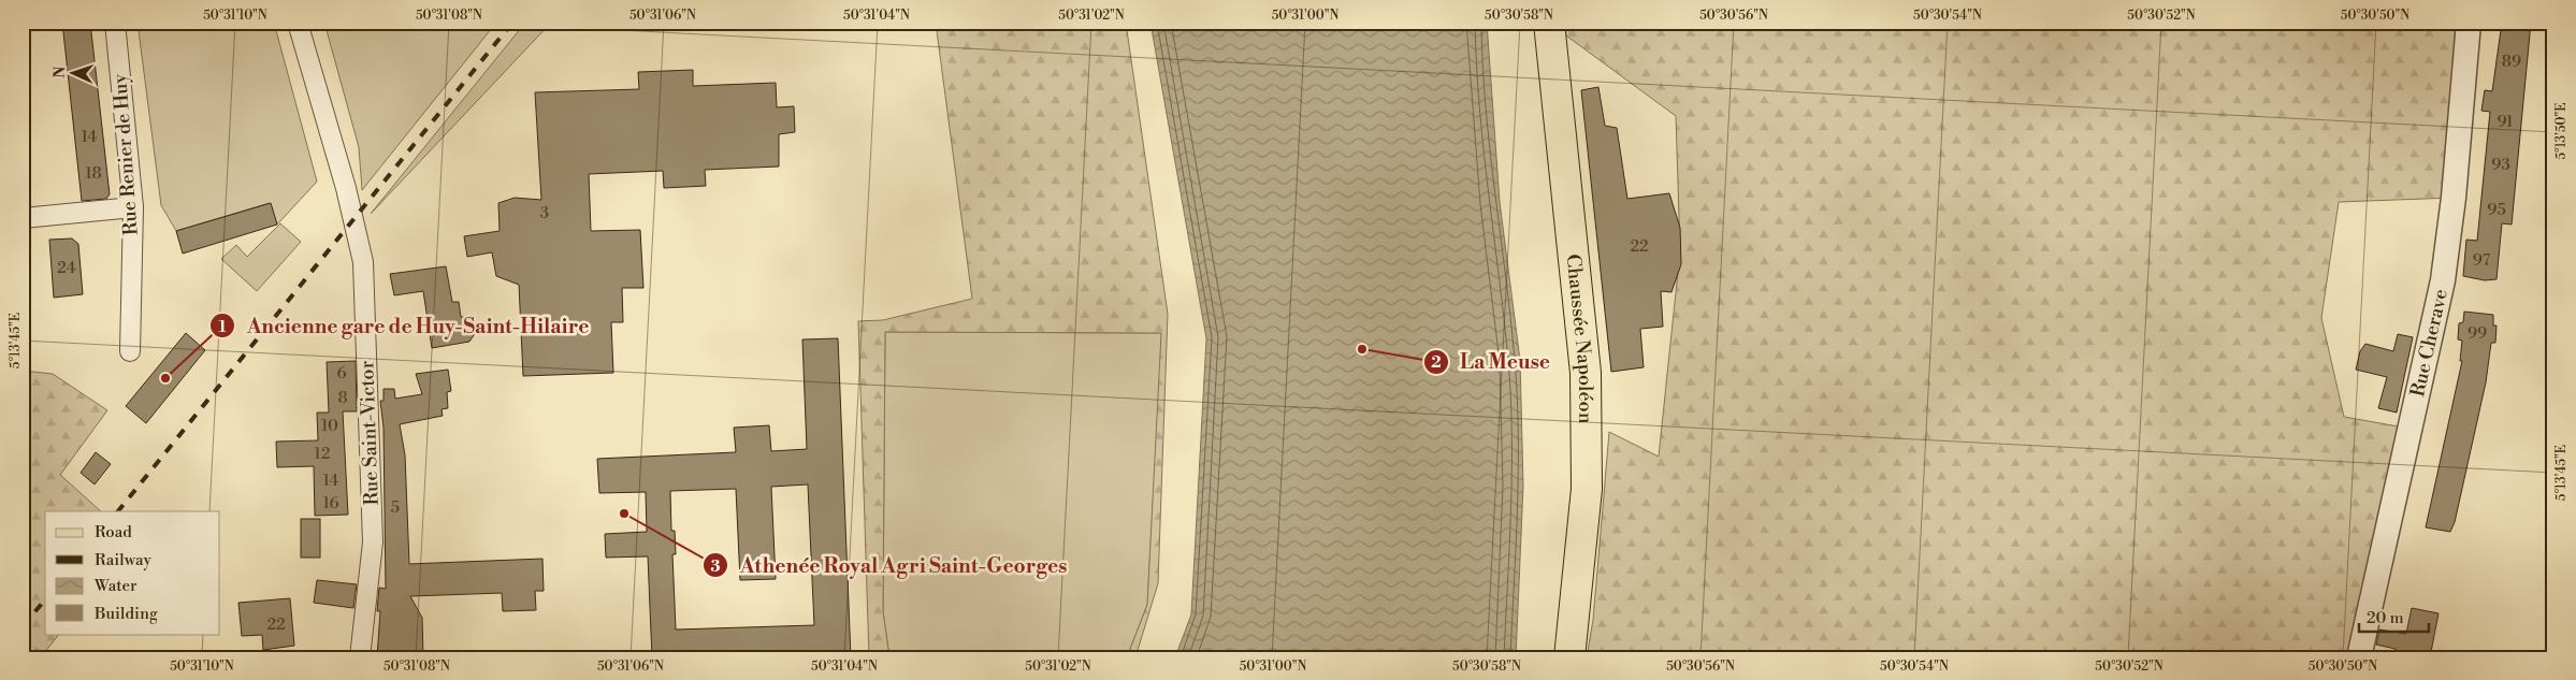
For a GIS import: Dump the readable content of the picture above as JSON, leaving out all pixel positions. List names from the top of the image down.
{
  "streets": {
    "main road": ["Chaussée Napoléon"],
    "street": ["Rue Renier de Huy", "Rue Cherave", "Rue Saint-Victor"]
  },
  "places": ["La Meuse", "Ancienne gare de Huy-Saint-Hilaire", "Athenée Royal Agri Saint-Georges"],
  "house_numbers": [
    "89",
    "91",
    "14",
    "93",
    "18",
    "95",
    "3",
    "22",
    "97",
    "24",
    "99",
    "6",
    "8",
    "10",
    "12",
    "14",
    "16",
    "5",
    "22"
  ],
  "legend": [
    "Road",
    "Railway",
    "Water",
    "Building"
  ],
  "scale_bar": "20 m",
  "north": "left",
  "coordinates": [
    "50°31'10\"N",
    "50°31'08\"N",
    "50°31'06\"N",
    "50°31'04\"N",
    "50°31'02\"N",
    "50°31'00\"N",
    "50°30'58\"N",
    "50°30'56\"N",
    "50°30'54\"N",
    "50°30'52\"N",
    "50°30'50\"N",
    "5°13'50\"E",
    "5°13'45\"E"
  ]
}
